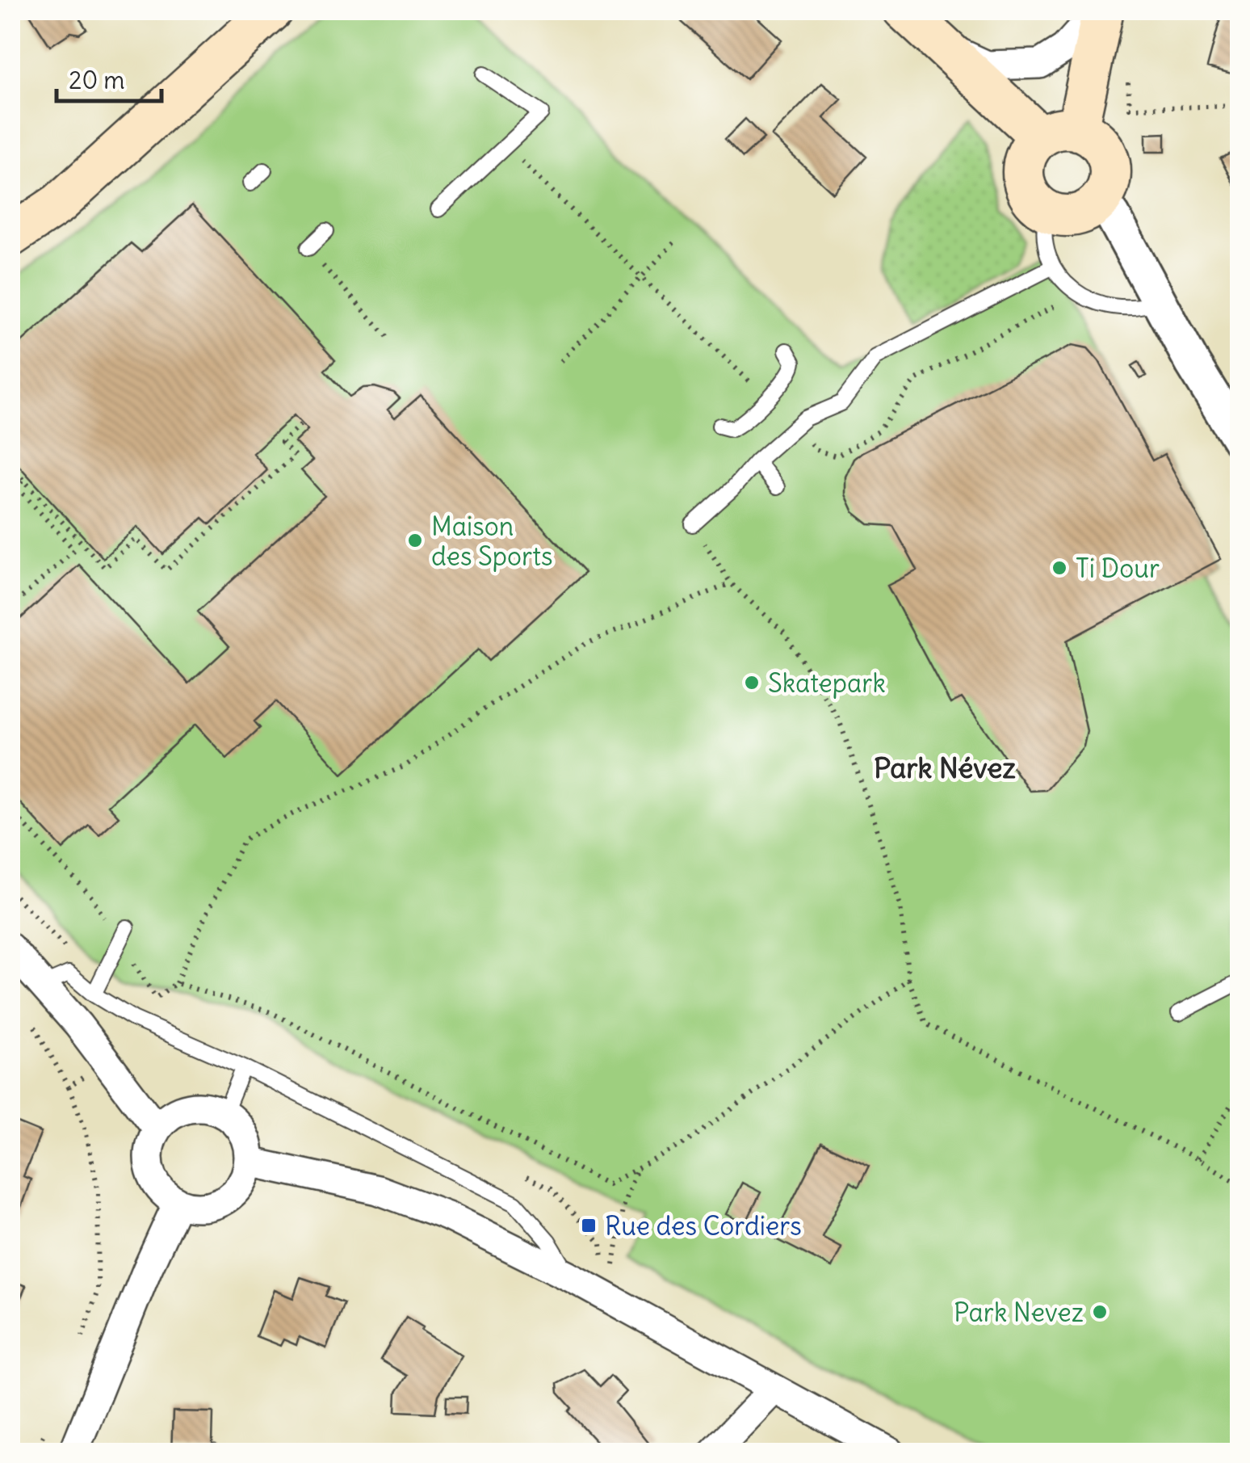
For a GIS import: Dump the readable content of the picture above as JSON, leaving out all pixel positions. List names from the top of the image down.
{
  "districts": ["Park Névez"],
  "places": {
    "other": [
      "Maison des Sports",
      "Ti Dour",
      "Skatepark",
      "Park Nevez"
    ],
    "transit": ["Rue des Cordiers"]
  },
  "scale_bar": "20 m"
}
